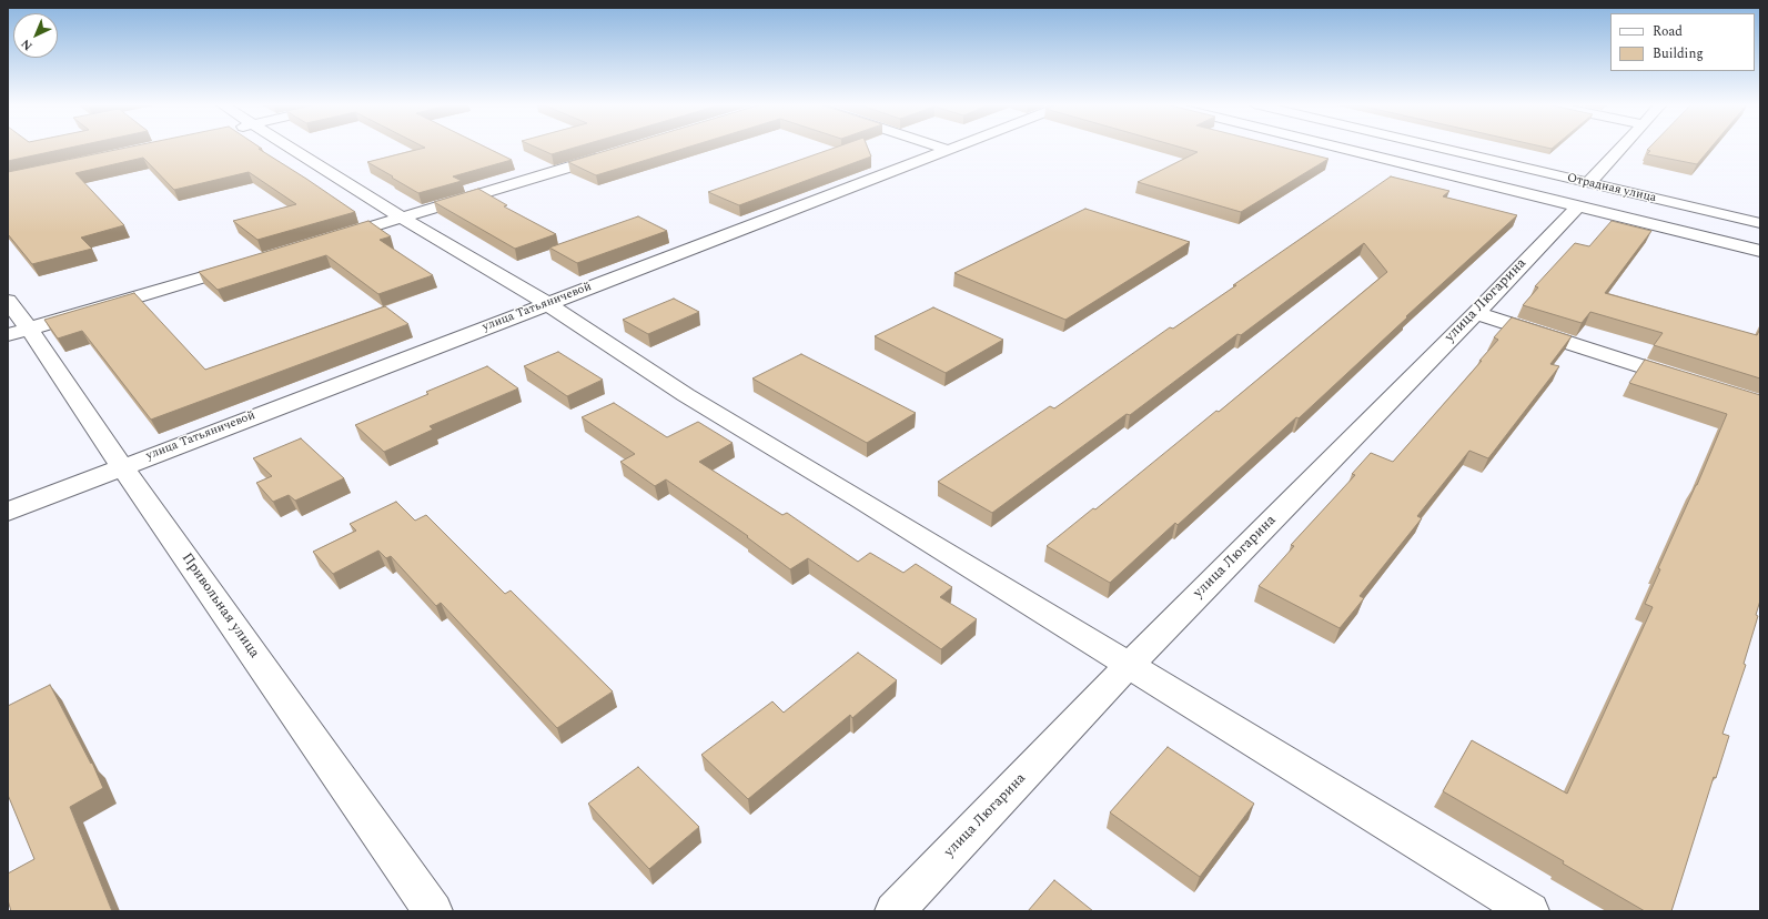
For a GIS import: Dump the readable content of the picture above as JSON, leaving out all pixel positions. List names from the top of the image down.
{
  "streets": {
    "street": [
      "Отрадная улица",
      "улица Люгарина",
      "улица Татьяничевой",
      "Привольная улица"
    ]
  },
  "crossings": [
    ["Отрадная улица", "улица Люгарина"],
    ["улица Татьяничевой", "Привольная улица"]
  ],
  "legend": ["Road", "Building"],
  "north": "bottom left"
}
